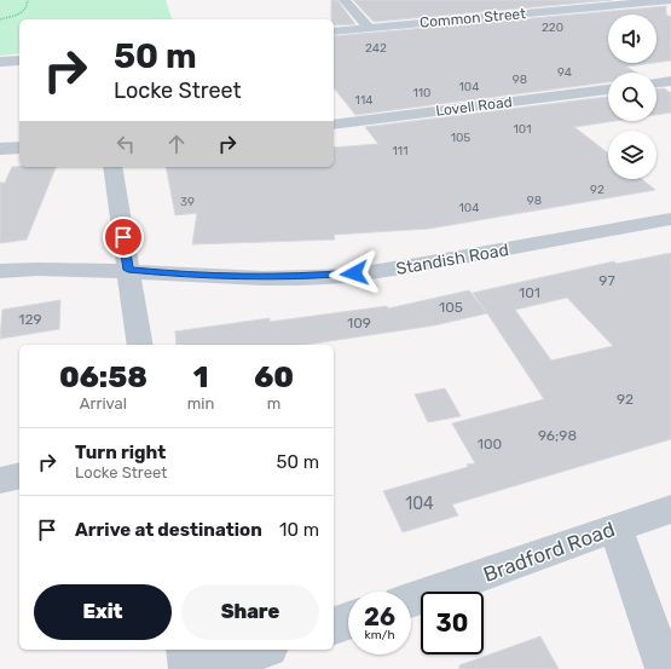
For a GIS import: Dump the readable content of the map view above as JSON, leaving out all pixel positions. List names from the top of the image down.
{
  "streets": {
    "main road": ["Common Street"],
    "street": ["Lovell Road", "Standish Road", "Bradford Road"]
  },
  "house_numbers": [
    "220",
    "242",
    "94",
    "98",
    "104",
    "110",
    "114",
    "101",
    "105",
    "111",
    "92",
    "98",
    "39",
    "104",
    "97",
    "101",
    "105",
    "129",
    "109",
    "92",
    "96;98",
    "100",
    "104"
  ],
  "page": {
    "turn": ["50 m", "Locke Street"],
    "eta": [
      "06:58",
      "Arrival",
      "1",
      "min",
      "60",
      "m"
    ],
    "list": [
      {
        "name": "Turn right",
        "note": "Locke Street",
        "value": "50 m"
      },
      {
        "name": "Arrive at destination",
        "value": "10 m"
      }
    ],
    "buttons": ["Exit", "Share"],
    "speed": "26 km/h",
    "limit": "30"
  }
}
